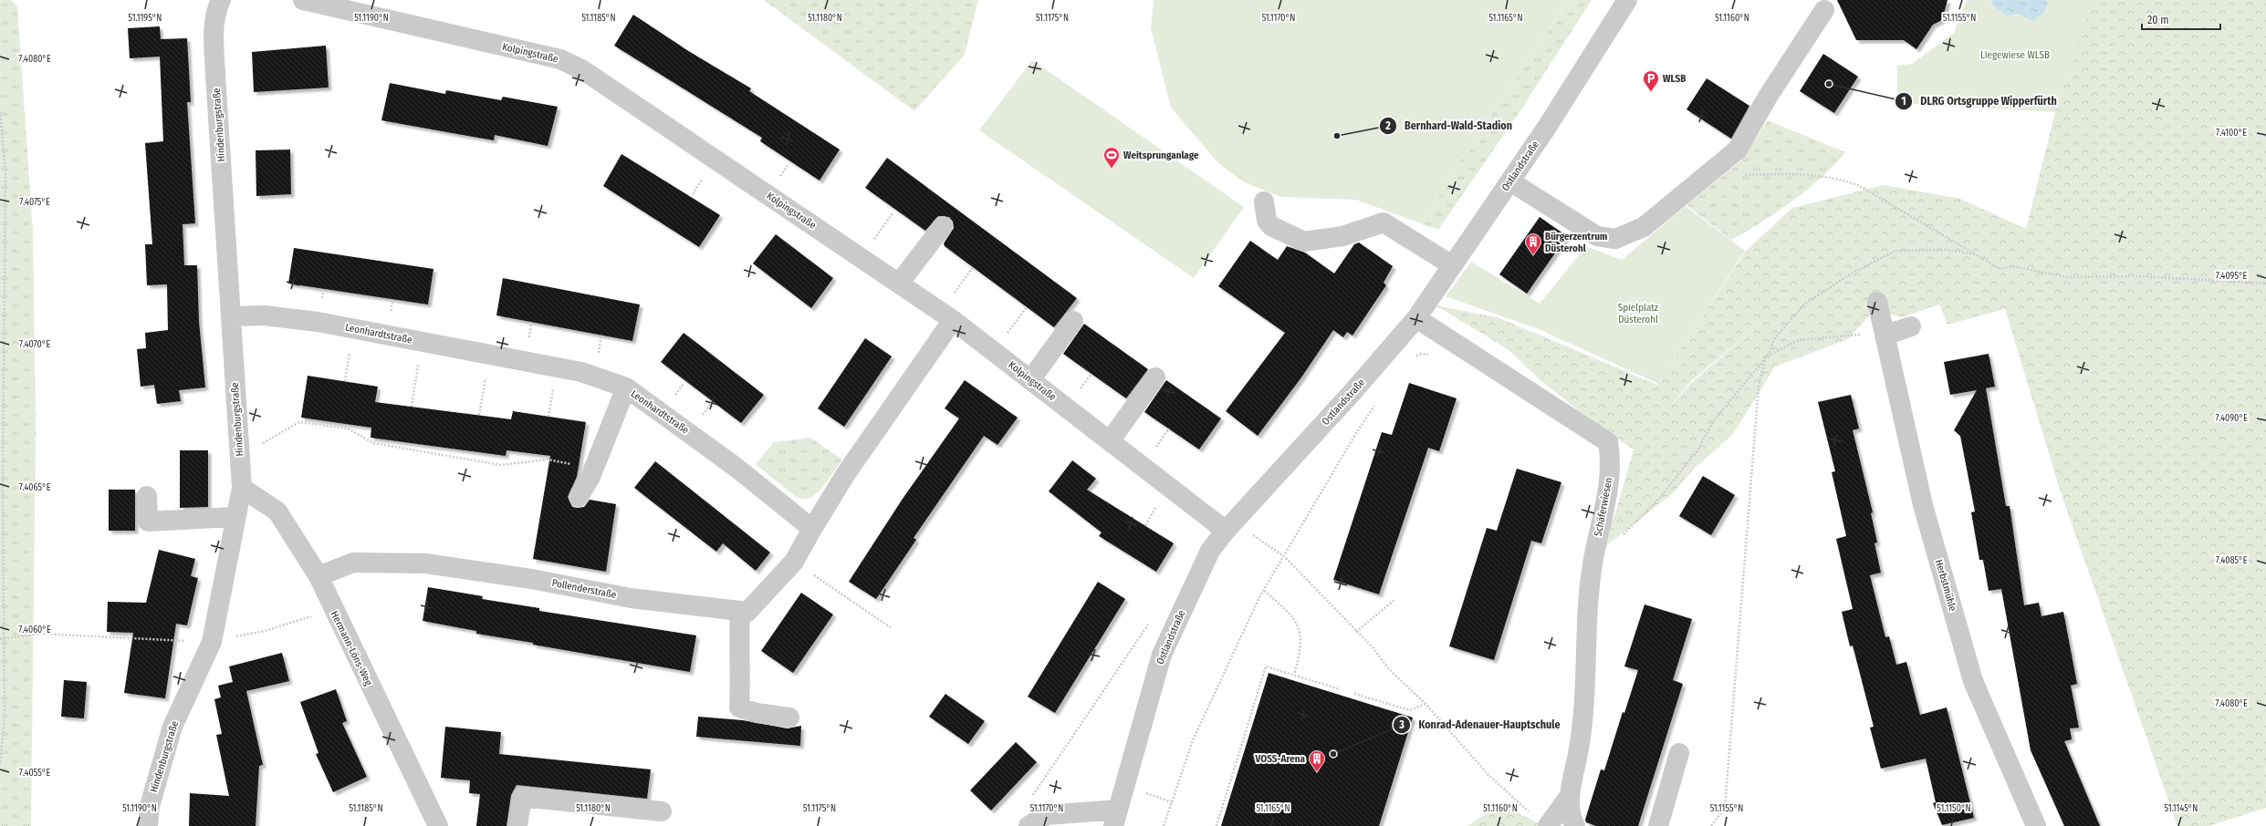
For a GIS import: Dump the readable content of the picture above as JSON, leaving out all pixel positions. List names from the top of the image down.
{
  "streets": {
    "street": [
      "Kolpingstraße",
      "Hindenburgstraße",
      "Ostlandstraße",
      "Leonhardtstraße",
      "Schäferwiesen",
      "Herbstmühle",
      "Pollenderstraße",
      "Hermann-Löns-Weg"
    ]
  },
  "crossings": [
    ["Kolpingstraße", "Ostlandstraße"],
    ["Hindenburgstraße", "Leonhardtstraße"],
    ["Hindenburgstraße", "Hermann-Löns-Weg"],
    ["Ostlandstraße", "Schäferwiesen"],
    ["Pollenderstraße", "Hermann-Löns-Weg"]
  ],
  "parks": ["Liegewiese WLSB", "Spielplatz Düsterohl"],
  "places": {
    "other": ["DLRG Ortsgruppe Wipperfürth", "Bernhard-Wald-Stadion", "Konrad-Adenauer-Hauptschule"],
    "parking": ["WLSB"],
    "sports": ["Weitsprunganlage"],
    "building": ["Bürgerzentrum Düsterohl", "VOSS-Arena"]
  },
  "scale_bar": "20 m",
  "coordinates": [
    "51.1195°N",
    "51.1190°N",
    "51.1185°N",
    "51.1180°N",
    "51.1175°N",
    "51.1170°N",
    "51.1165°N",
    "51.1160°N",
    "51.1155°N",
    "7.4080°E",
    "7.4100°E",
    "7.4075°E",
    "7.4095°E",
    "7.4070°E",
    "7.4090°E",
    "7.4065°E",
    "7.4085°E",
    "7.4060°E",
    "7.4055°E",
    "51.1150°N",
    "51.1145°N"
  ]
}
